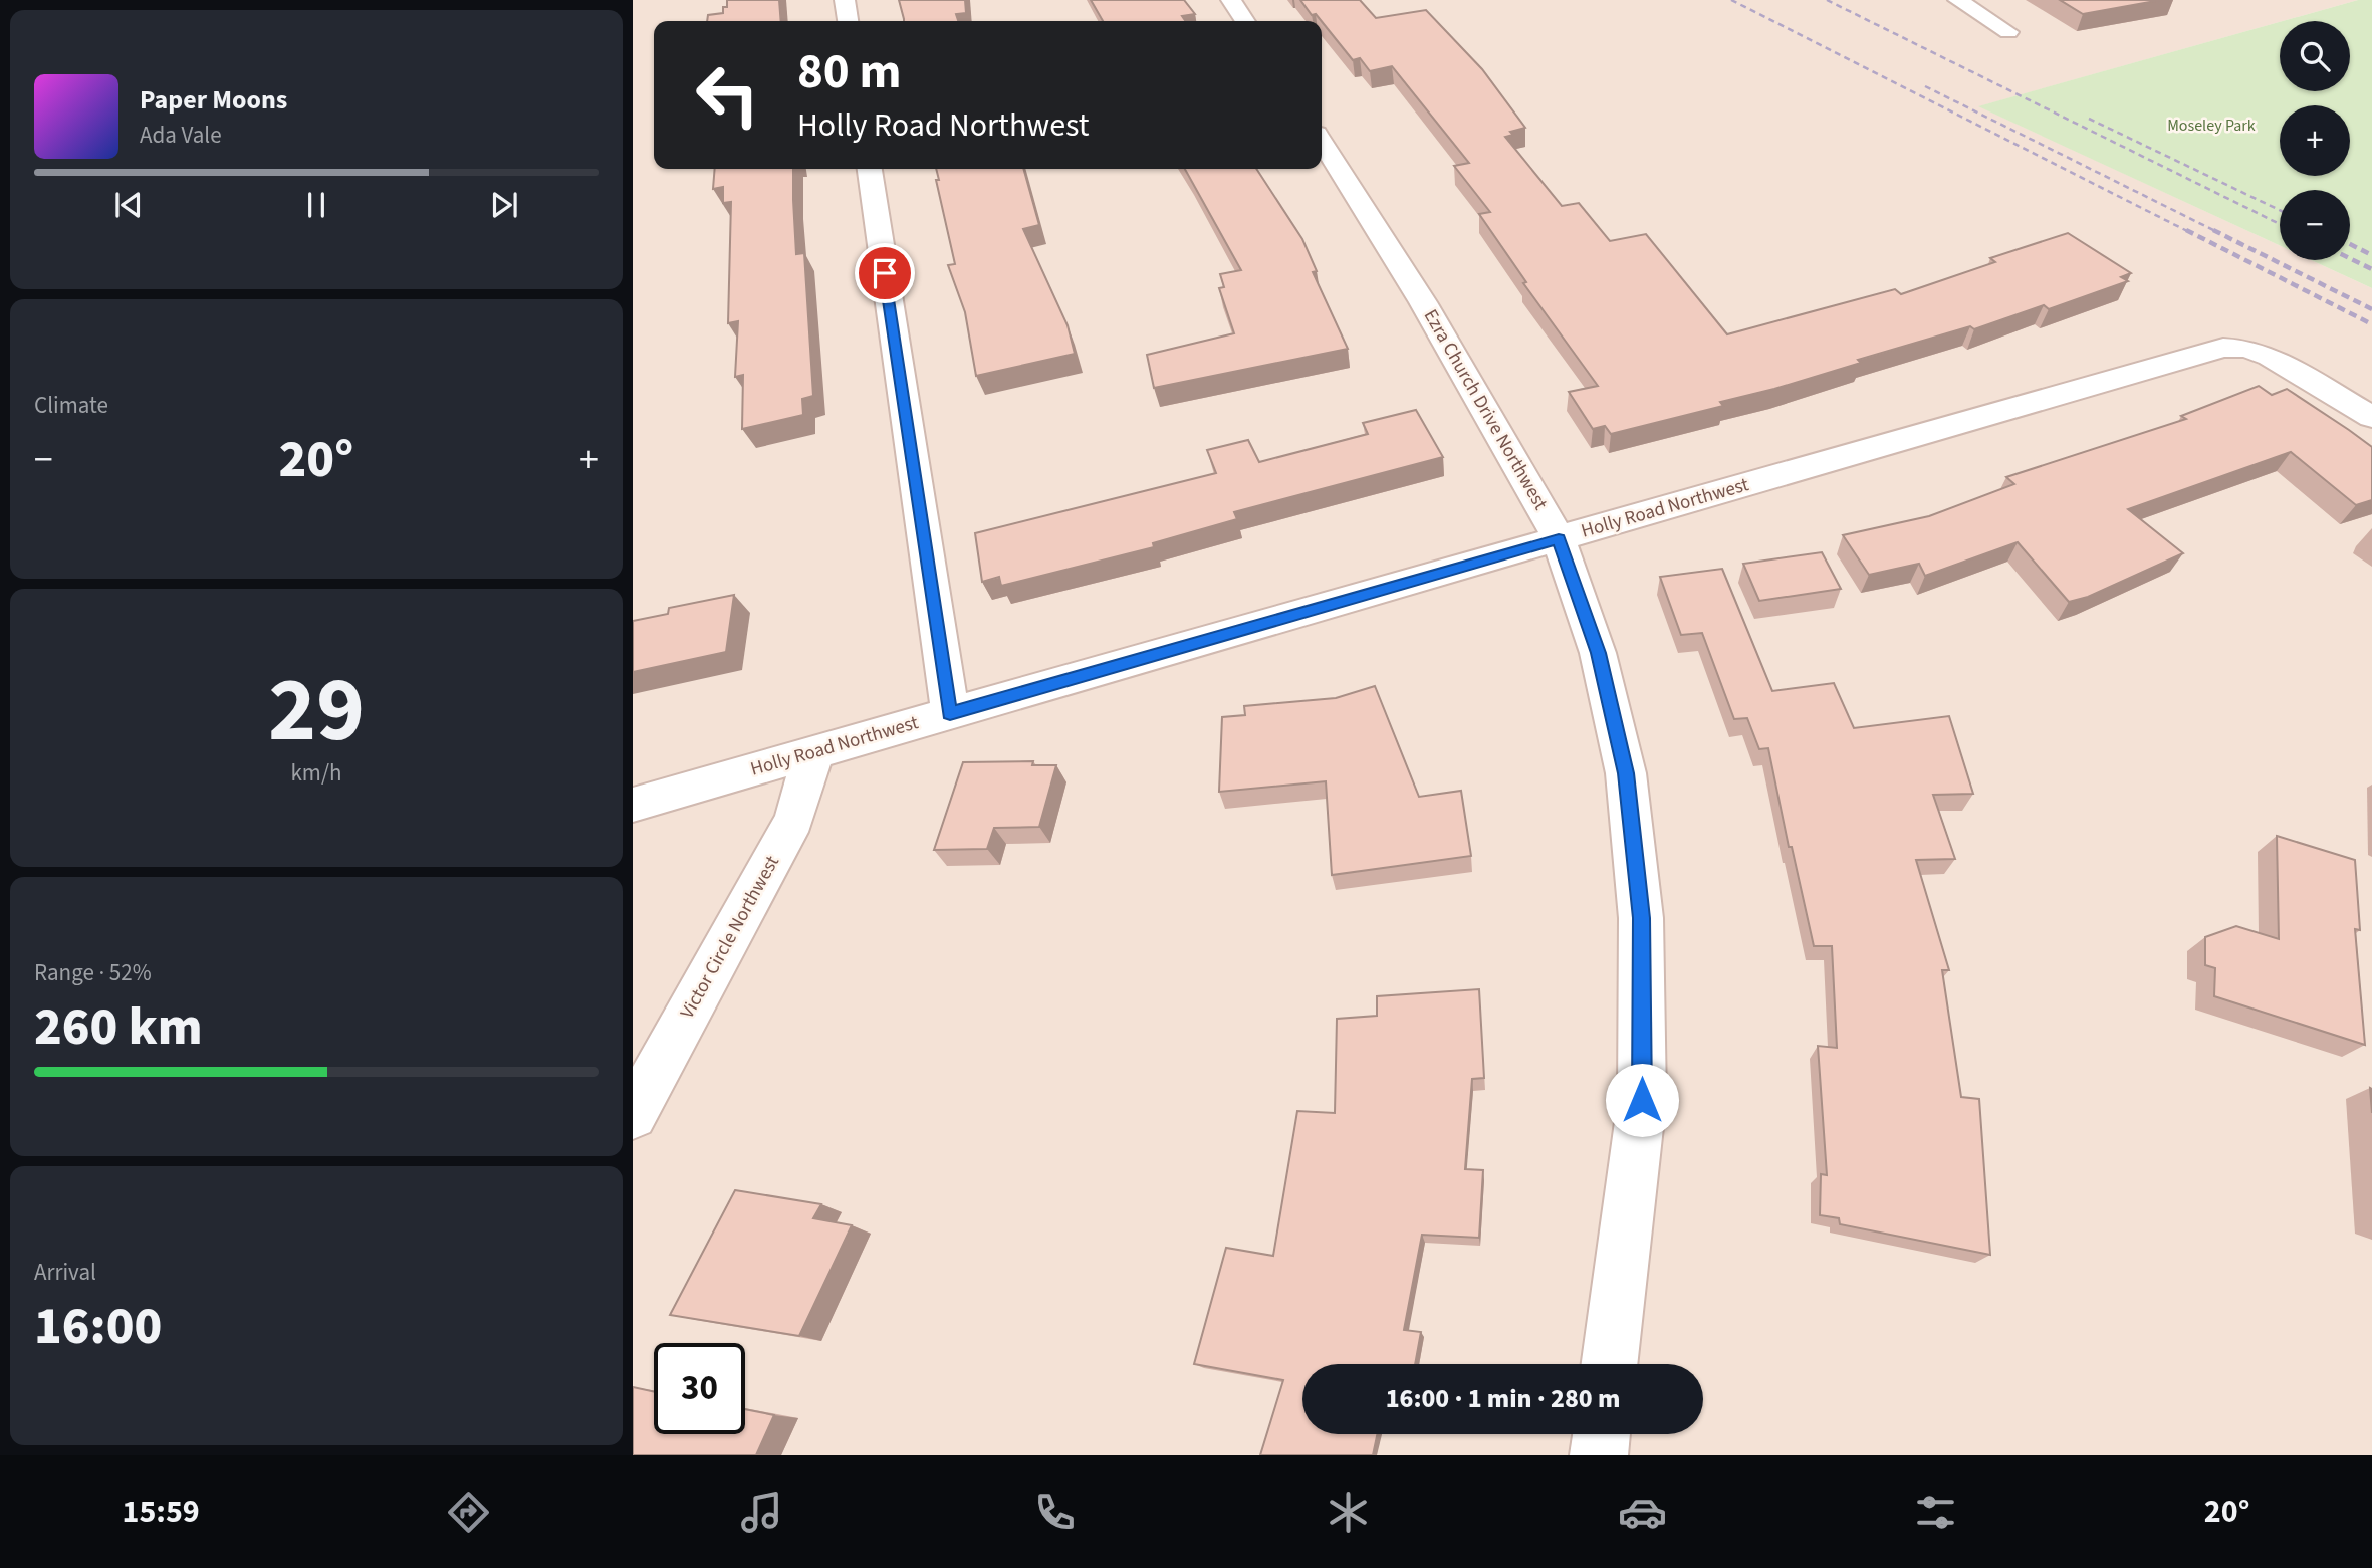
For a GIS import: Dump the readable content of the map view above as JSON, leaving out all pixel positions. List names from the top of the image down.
{
  "streets": {
    "street": ["Ezra Church Drive Northwest", "Holly Road Northwest", "Victor Circle Northwest"]
  },
  "crossings": [
    ["Ezra Church Drive Northwest", "Holly Road Northwest"],
    ["Holly Road Northwest", "Victor Circle Northwest"]
  ],
  "parks": ["Moseley Park"],
  "page": {
    "map_buttons": ["+", "−"],
    "turn": ["80 m", "Holly Road Northwest"],
    "song": ["Paper Moons", "Ada Vale"],
    "tile": [
      "Climate",
      ["29", "km/h"],
      ["Range · 52%", "260 km"],
      ["Arrival", "16:00"]
    ],
    "heat": ["−", "20°", "+"],
    "limit": "30",
    "trip": "16:00 · 1 min · 280 m",
    "tabs": ["15:59", "20°"]
  }
}
